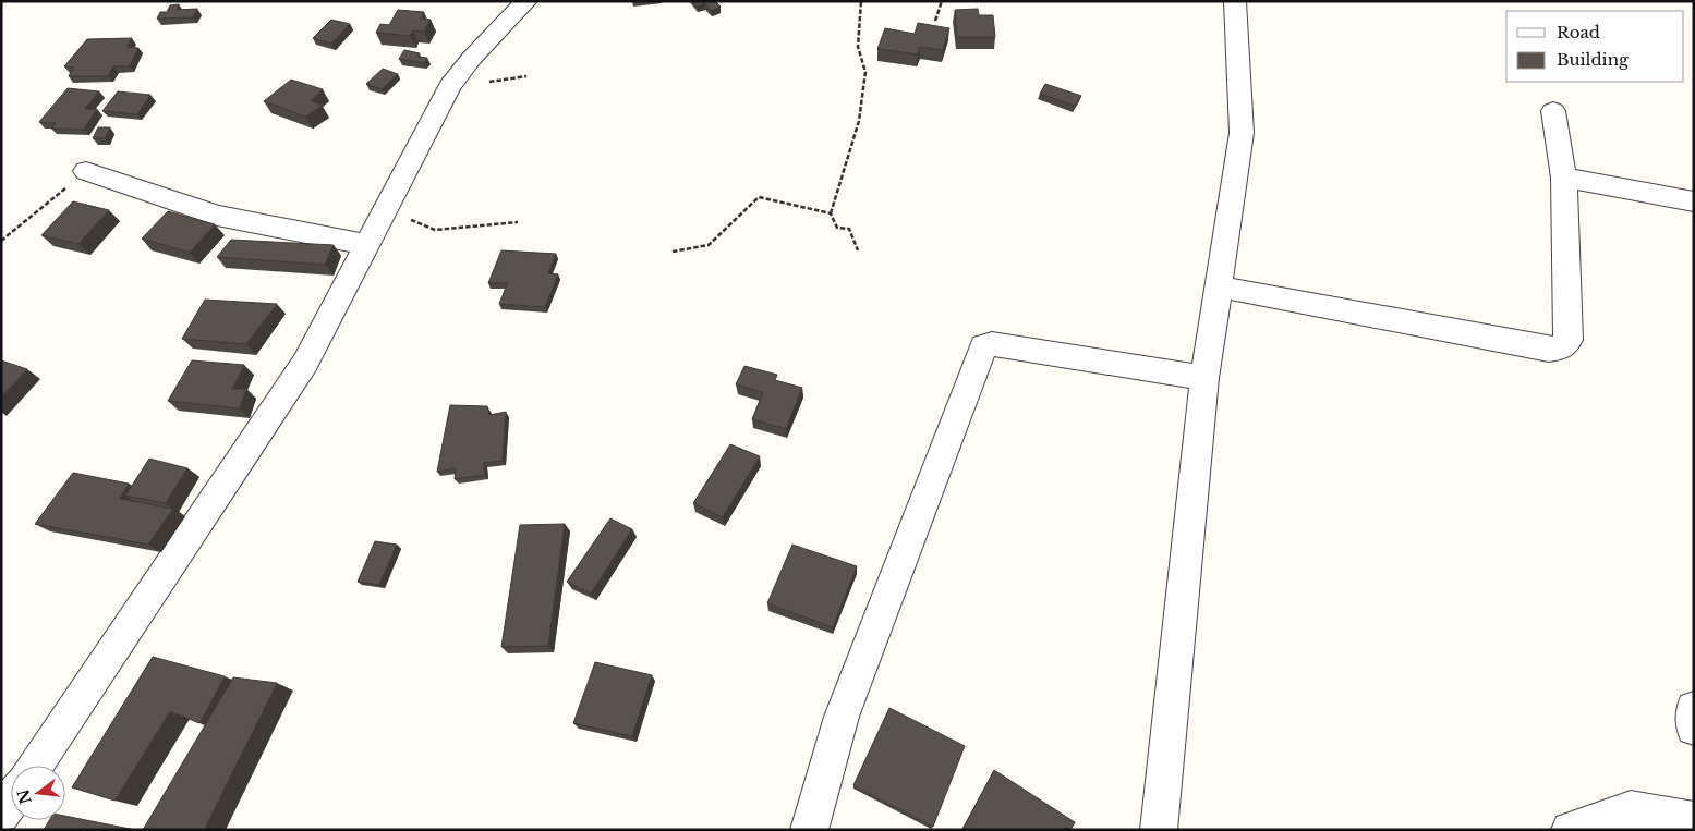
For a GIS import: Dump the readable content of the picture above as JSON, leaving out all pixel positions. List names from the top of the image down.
{
  "legend": ["Road", "Building"],
  "north": "left"
}
